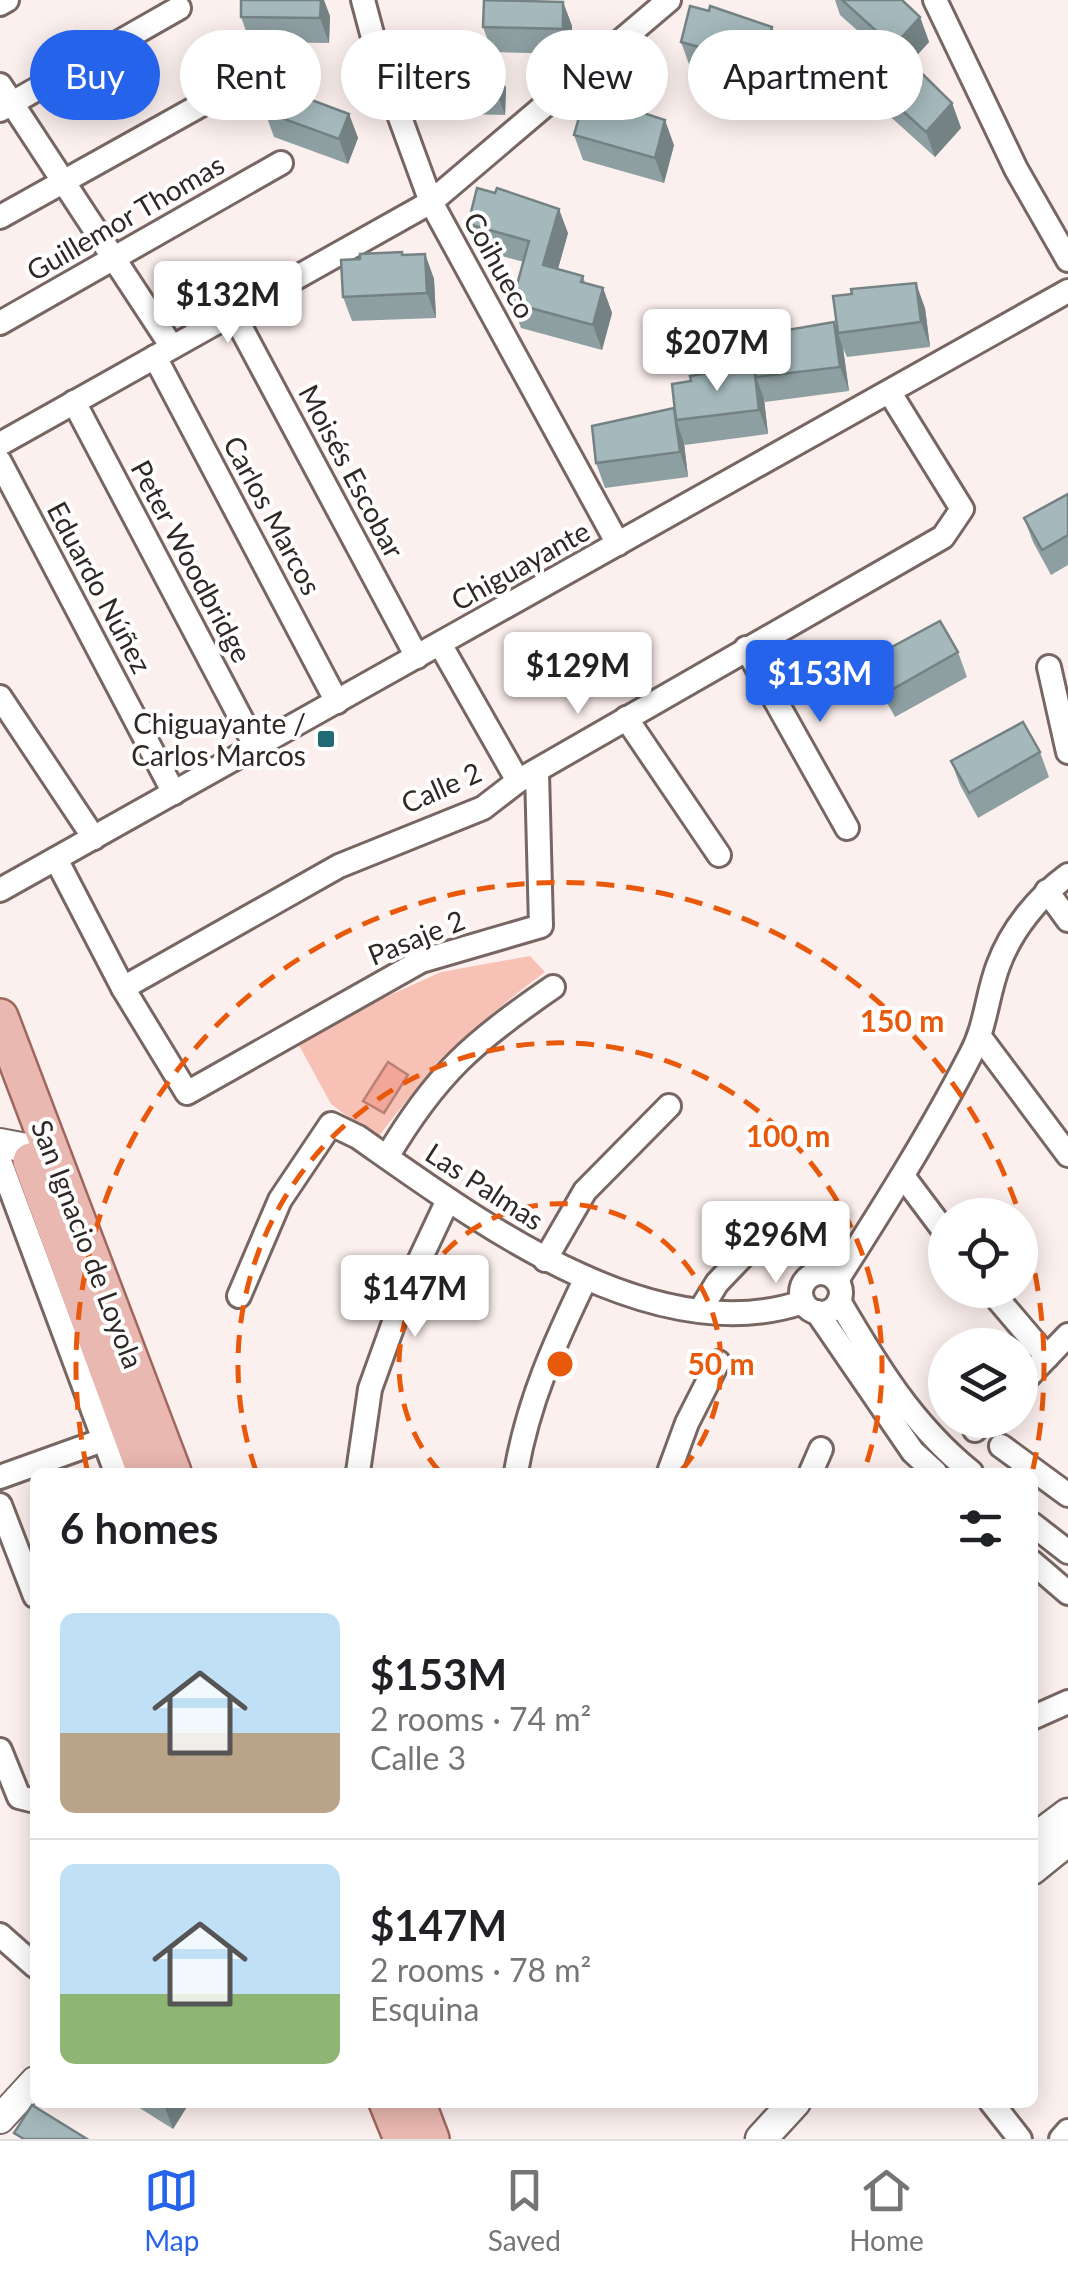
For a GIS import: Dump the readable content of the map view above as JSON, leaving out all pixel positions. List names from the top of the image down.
{
  "streets": {
    "main road": ["San Ignacio de Loyola"],
    "street": [
      "Guillemor Thomas",
      "Coihueco",
      "Moisés Escobar",
      "Carlos Marcos",
      "Peter Woodbridge",
      "Chiguayante",
      "Eduardo Núñez",
      "Calle 2",
      "Pasaje 2",
      "Las Palmas"
    ]
  },
  "crossings": [
    ["Guillemor Thomas", "Carlos Marcos"],
    ["Coihueco", "Chiguayante"],
    ["Moisés Escobar", "Chiguayante"],
    ["Carlos Marcos", "Chiguayante"],
    ["Peter Woodbridge", "Chiguayante"],
    ["Chiguayante", "Eduardo Núñez"],
    ["Chiguayante", "Calle 2"],
    ["Calle 2", "Pasaje 2"]
  ],
  "places": {
    "transit": ["Chiguayante / Carlos Marcos"]
  },
  "page": {
    "chip": [
      "Buy",
      "Rent",
      "Filters",
      "New",
      "Apartment"
    ],
    "price": [
      "$132M",
      "$207M",
      "$129M",
      "$153M",
      "$296M",
      "$147M"
    ],
    "heading": "6 homes",
    "list": [
      {
        "name": "$153M",
        "note": "2 rooms · 74 m² · Calle 3"
      },
      {
        "name": "$147M",
        "note": "2 rooms · 78 m² · Esquina"
      }
    ],
    "tabs": ["Map", "Saved", "Home"]
  },
  "rings": ["150 m", "100 m", "50 m"]
}
